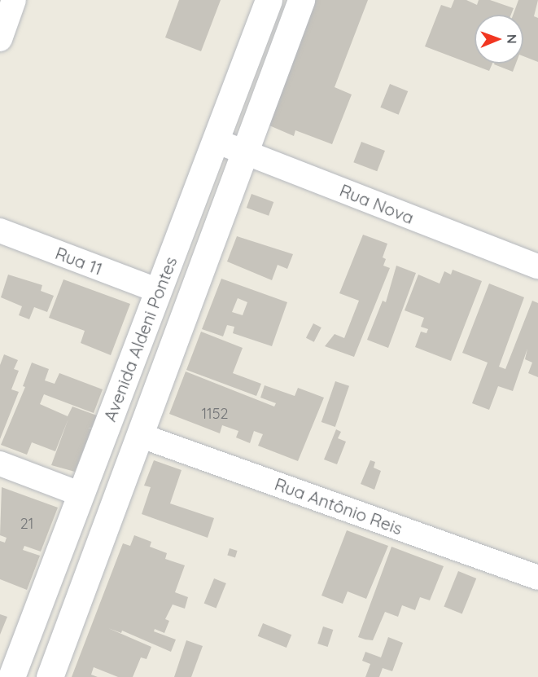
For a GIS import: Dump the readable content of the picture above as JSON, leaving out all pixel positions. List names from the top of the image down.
{
  "streets": {
    "main road": ["Avenida Aldeni Pontes"],
    "street": ["Rua Nova", "Rua 11", "Rua Antônio Reis"]
  },
  "crossings": [
    ["Rua Nova", "Avenida Aldeni Pontes"],
    ["Rua 11", "Avenida Aldeni Pontes"],
    ["Avenida Aldeni Pontes", "Rua Antônio Reis"]
  ],
  "house_numbers": ["1152", "21"],
  "north": "right"
}
